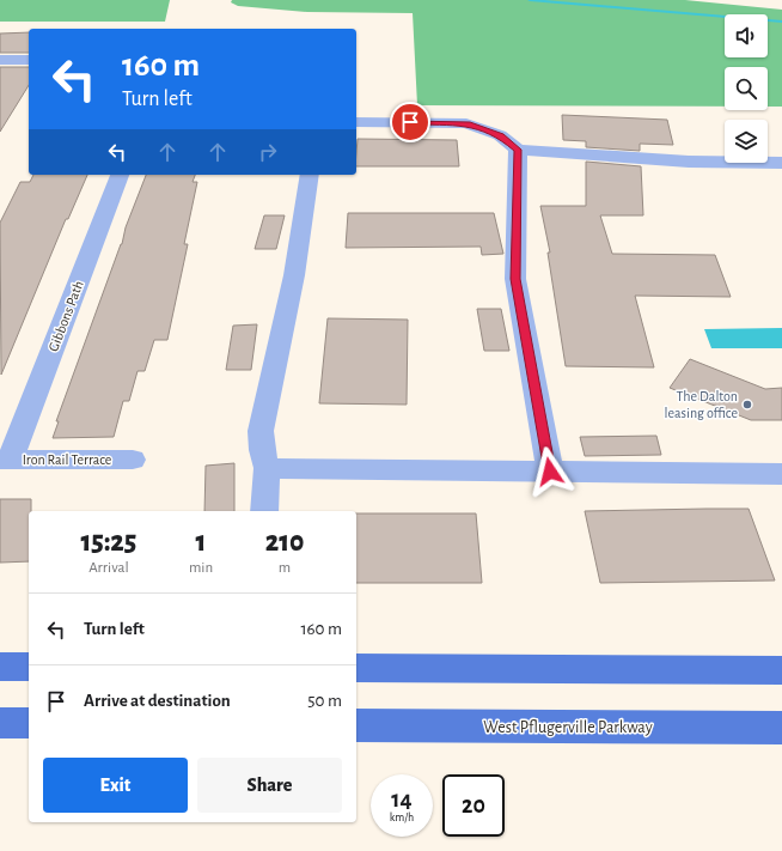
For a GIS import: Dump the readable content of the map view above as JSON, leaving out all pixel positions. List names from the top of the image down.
{
  "streets": {
    "main road": ["West Pflugerville Parkway"],
    "street": ["Gibbons Path", "Iron Rail Terrace"]
  },
  "crossings": [
    ["Gibbons Path", "Iron Rail Terrace"]
  ],
  "places": ["The Dalton leasing office"],
  "page": {
    "turn": ["160 m", "Turn left"],
    "eta": [
      "15:25",
      "Arrival",
      "1",
      "min",
      "210",
      "m"
    ],
    "list": [
      {
        "name": "Turn left",
        "value": "160 m"
      },
      {
        "name": "Arrive at destination",
        "value": "50 m"
      }
    ],
    "buttons": ["Exit", "Share"],
    "speed": "14 km/h",
    "limit": "20"
  }
}
